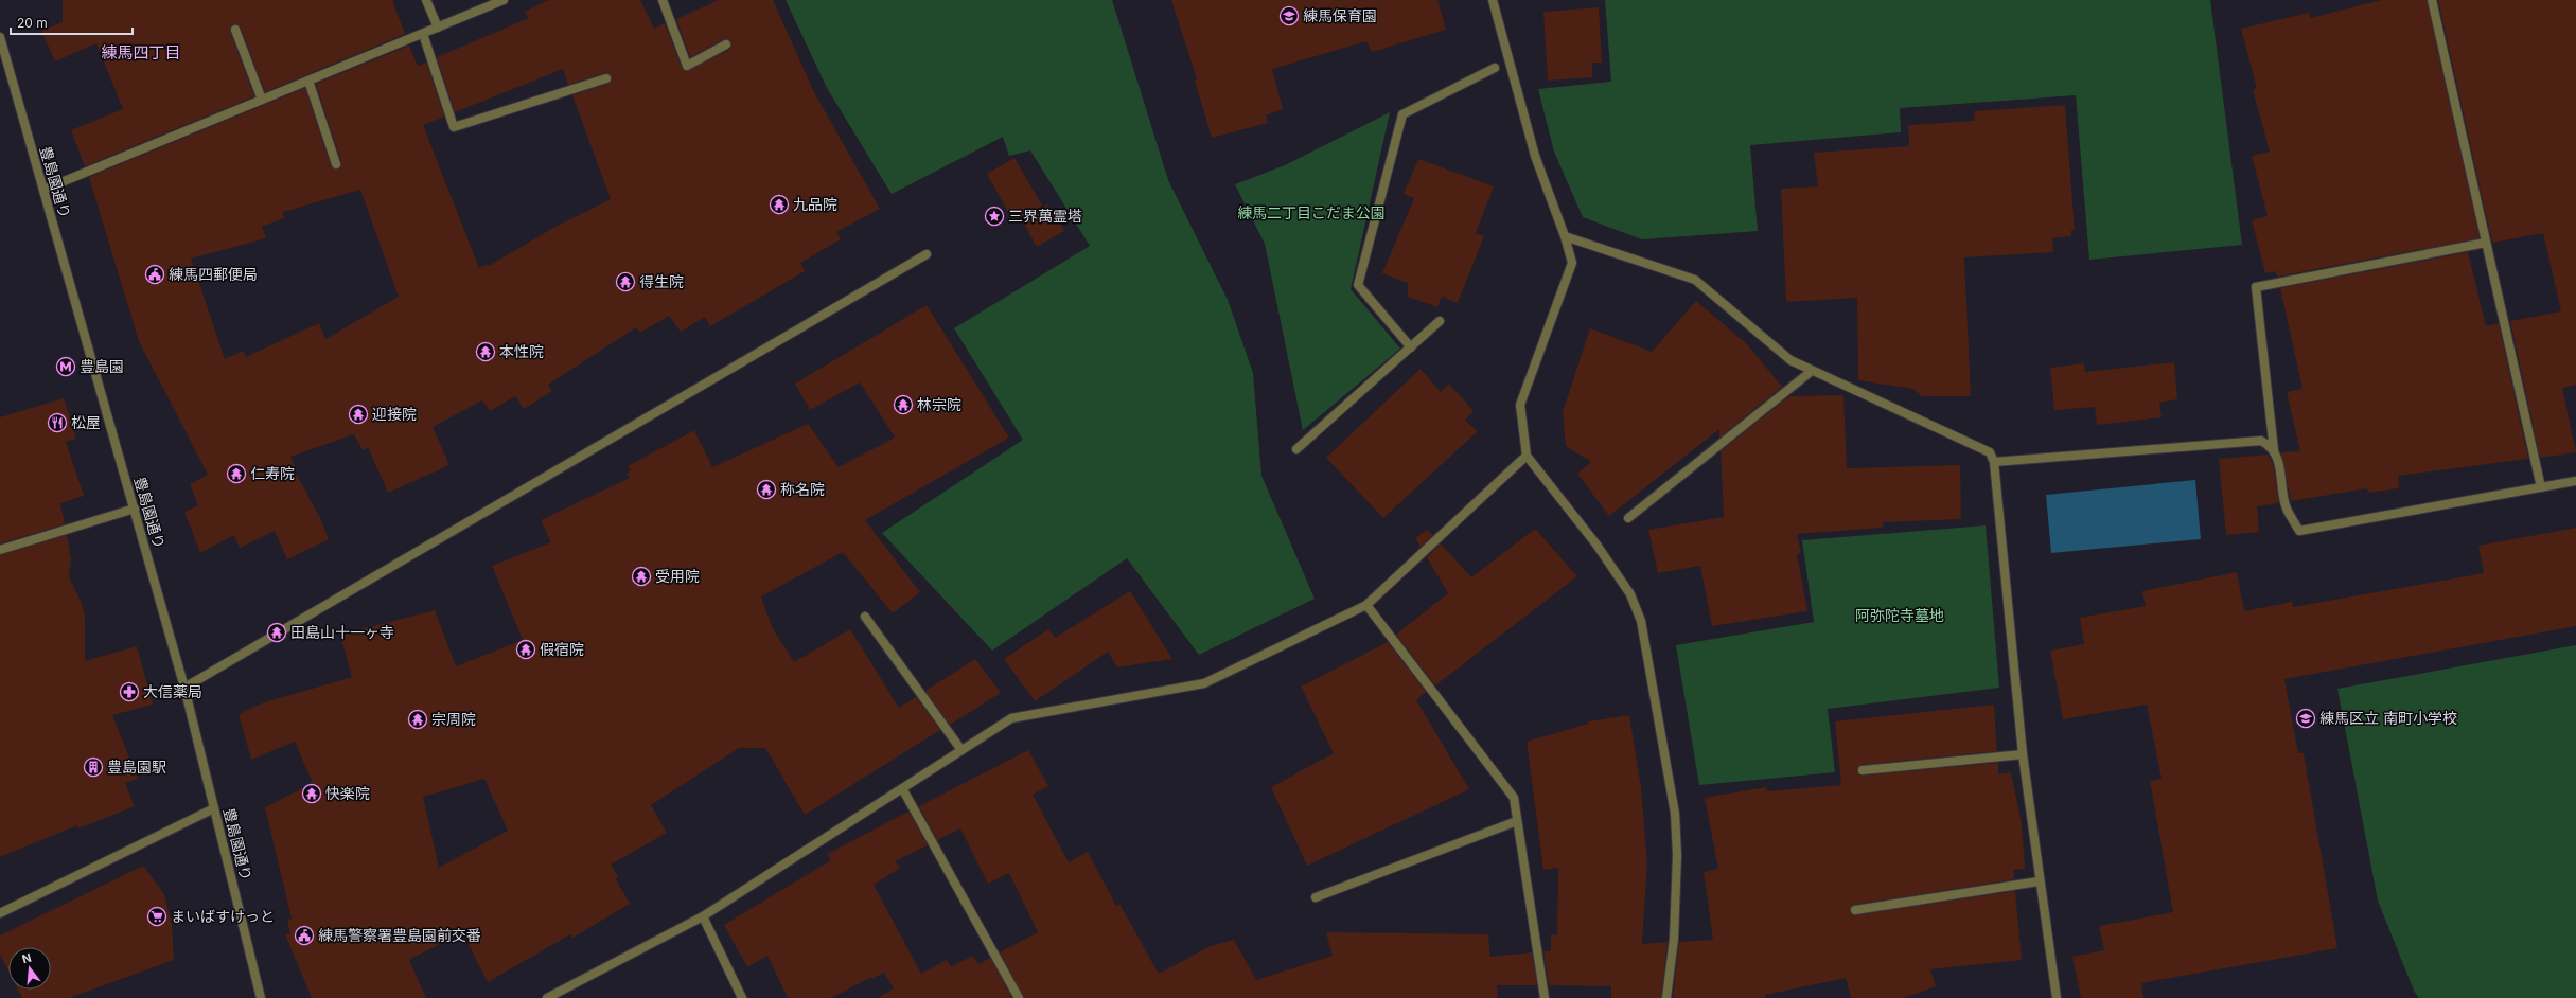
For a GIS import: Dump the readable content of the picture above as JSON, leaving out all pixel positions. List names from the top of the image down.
{
  "streets": {
    "street": ["豊島園通り"]
  },
  "districts": ["練馬四丁目"],
  "parks": ["練馬二丁目こだま公園", "阿弥陀寺墓地"],
  "places": {
    "school or university": ["練馬保育園", "練馬区立 南町小学校"],
    "temple": [
      "九品院",
      "得生院",
      "本性院",
      "林宗院",
      "迎接院",
      "仁寿院",
      "称名院",
      "受用院",
      "田島山十一ヶ寺",
      "假宿院",
      "宗周院",
      "快楽院"
    ],
    "place": ["三界萬霊塔"],
    "public building": ["練馬四郵便局", "練馬警察署豊島園前交番"],
    "metro station": ["豊島園"],
    "restaurant": ["松屋"],
    "pharmacy": ["大信薬局"],
    "building": ["豊島園駅"],
    "supermarket": ["まいばすけっと"]
  },
  "scale_bar": "20 m",
  "north": "top"
}
